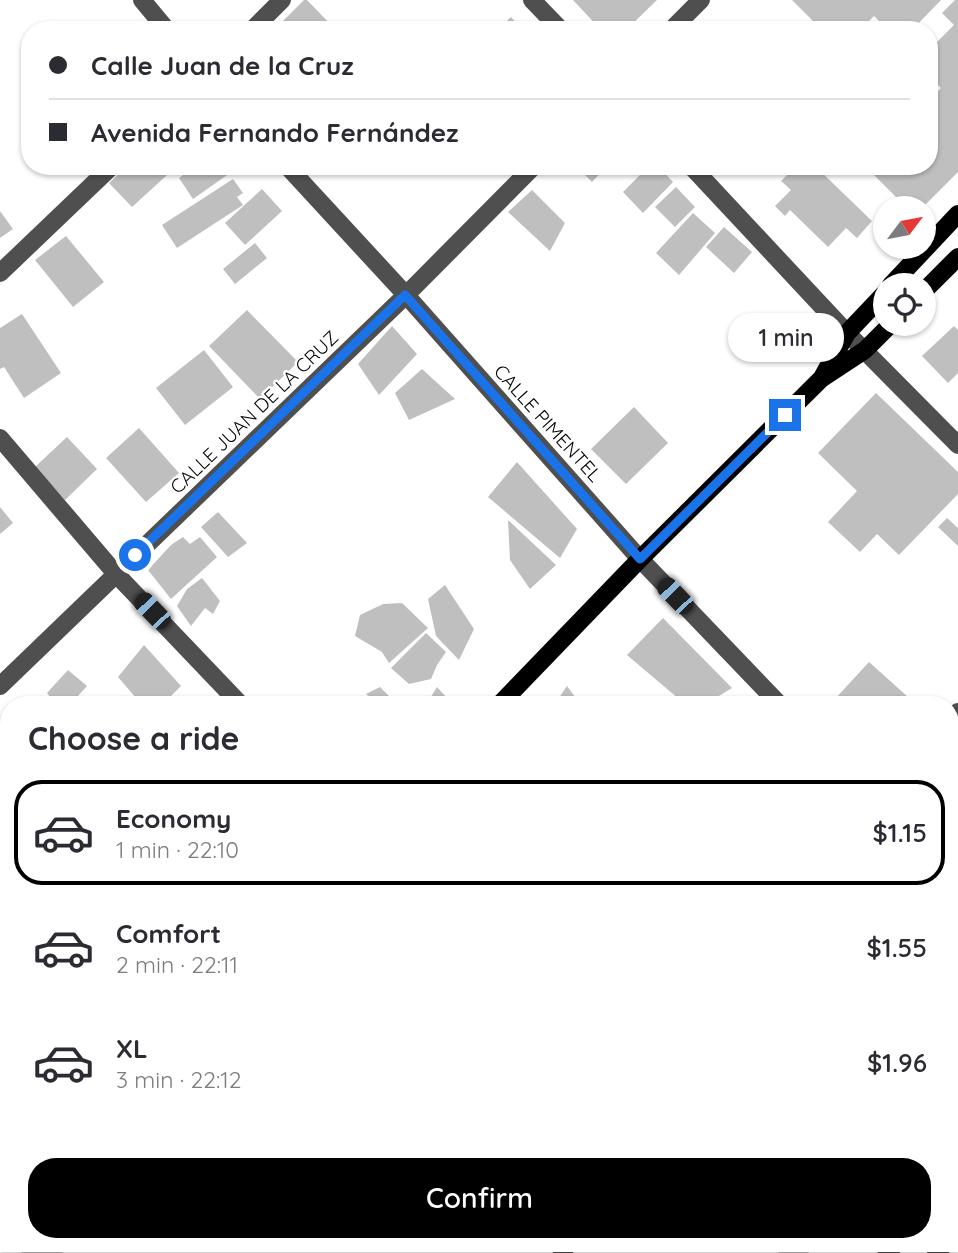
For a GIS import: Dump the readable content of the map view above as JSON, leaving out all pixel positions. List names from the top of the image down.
{
  "streets": {
    "street": ["CALLE JUAN DE LA CRUZ", "CALLE PIMENTEL"]
  },
  "crossings": [
    ["CALLE JUAN DE LA CRUZ", "CALLE PIMENTEL"]
  ],
  "north": "top right",
  "page": {
    "banner": ["Calle Juan de la Cruz", "Avenida Fernando Fernández"],
    "bubble": "1 min",
    "heading": "Choose a ride",
    "list": [
      {
        "name": "Economy",
        "note": "1 min · 22:10",
        "value": "$1.15"
      },
      {
        "name": "Comfort",
        "note": "2 min · 22:11",
        "value": "$1.55"
      },
      {
        "name": "XL",
        "note": "3 min · 22:12",
        "value": "$1.96"
      }
    ],
    "buttons": "Confirm"
  }
}
